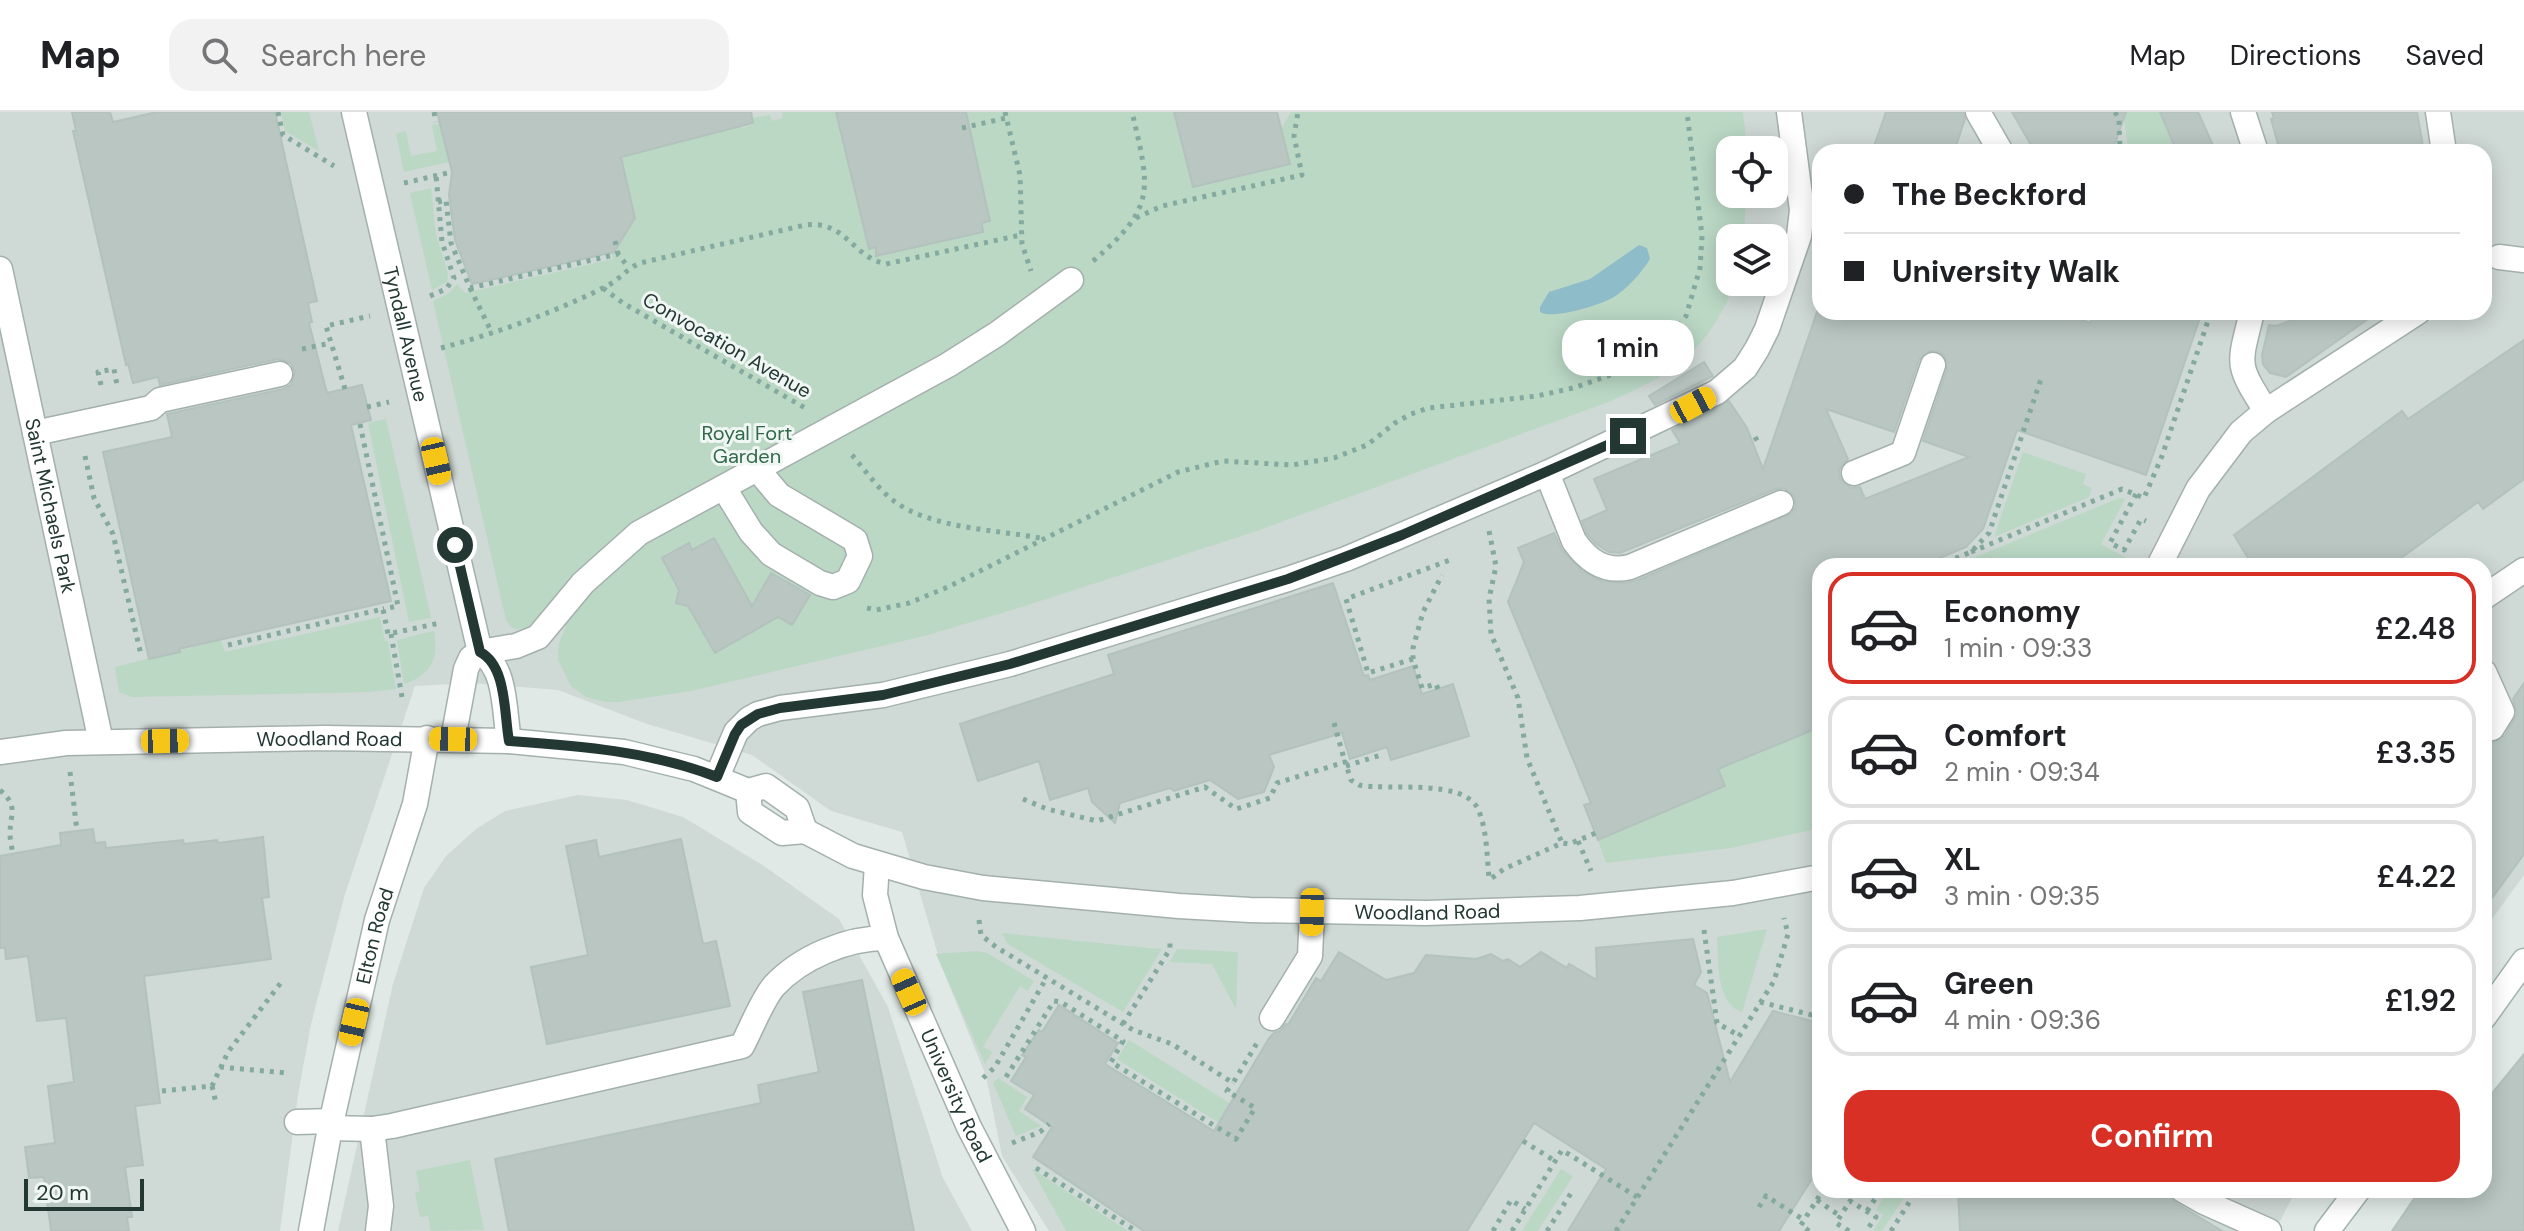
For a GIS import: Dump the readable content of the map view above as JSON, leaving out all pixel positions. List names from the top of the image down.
{
  "streets": {
    "street": [
      "Tyndall Avenue",
      "Saint Michaels Park",
      "Woodland Road",
      "Elton Road",
      "University Road"
    ],
    "path": ["Convocation Avenue"]
  },
  "crossings": [
    ["Tyndall Avenue", "Woodland Road"],
    ["Saint Michaels Park", "Woodland Road"],
    ["Woodland Road", "Elton Road"],
    ["Woodland Road", "University Road"]
  ],
  "parks": ["Royal Fort Garden"],
  "scale_bar": "20 m",
  "page": {
    "header": "Map",
    "search": "Search here",
    "nav": ["Map", "Directions", "Saved"],
    "banner": ["The Beckford", "University Walk"],
    "bubble": "1 min",
    "list": [
      {
        "name": "Economy",
        "note": "1 min · 09:33",
        "value": "£2.48"
      },
      {
        "name": "Comfort",
        "note": "2 min · 09:34",
        "value": "£3.35"
      },
      {
        "name": "XL",
        "note": "3 min · 09:35",
        "value": "£4.22"
      },
      {
        "name": "Green",
        "note": "4 min · 09:36",
        "value": "£1.92"
      }
    ],
    "buttons": "Confirm",
    "scale": "20 m"
  }
}
